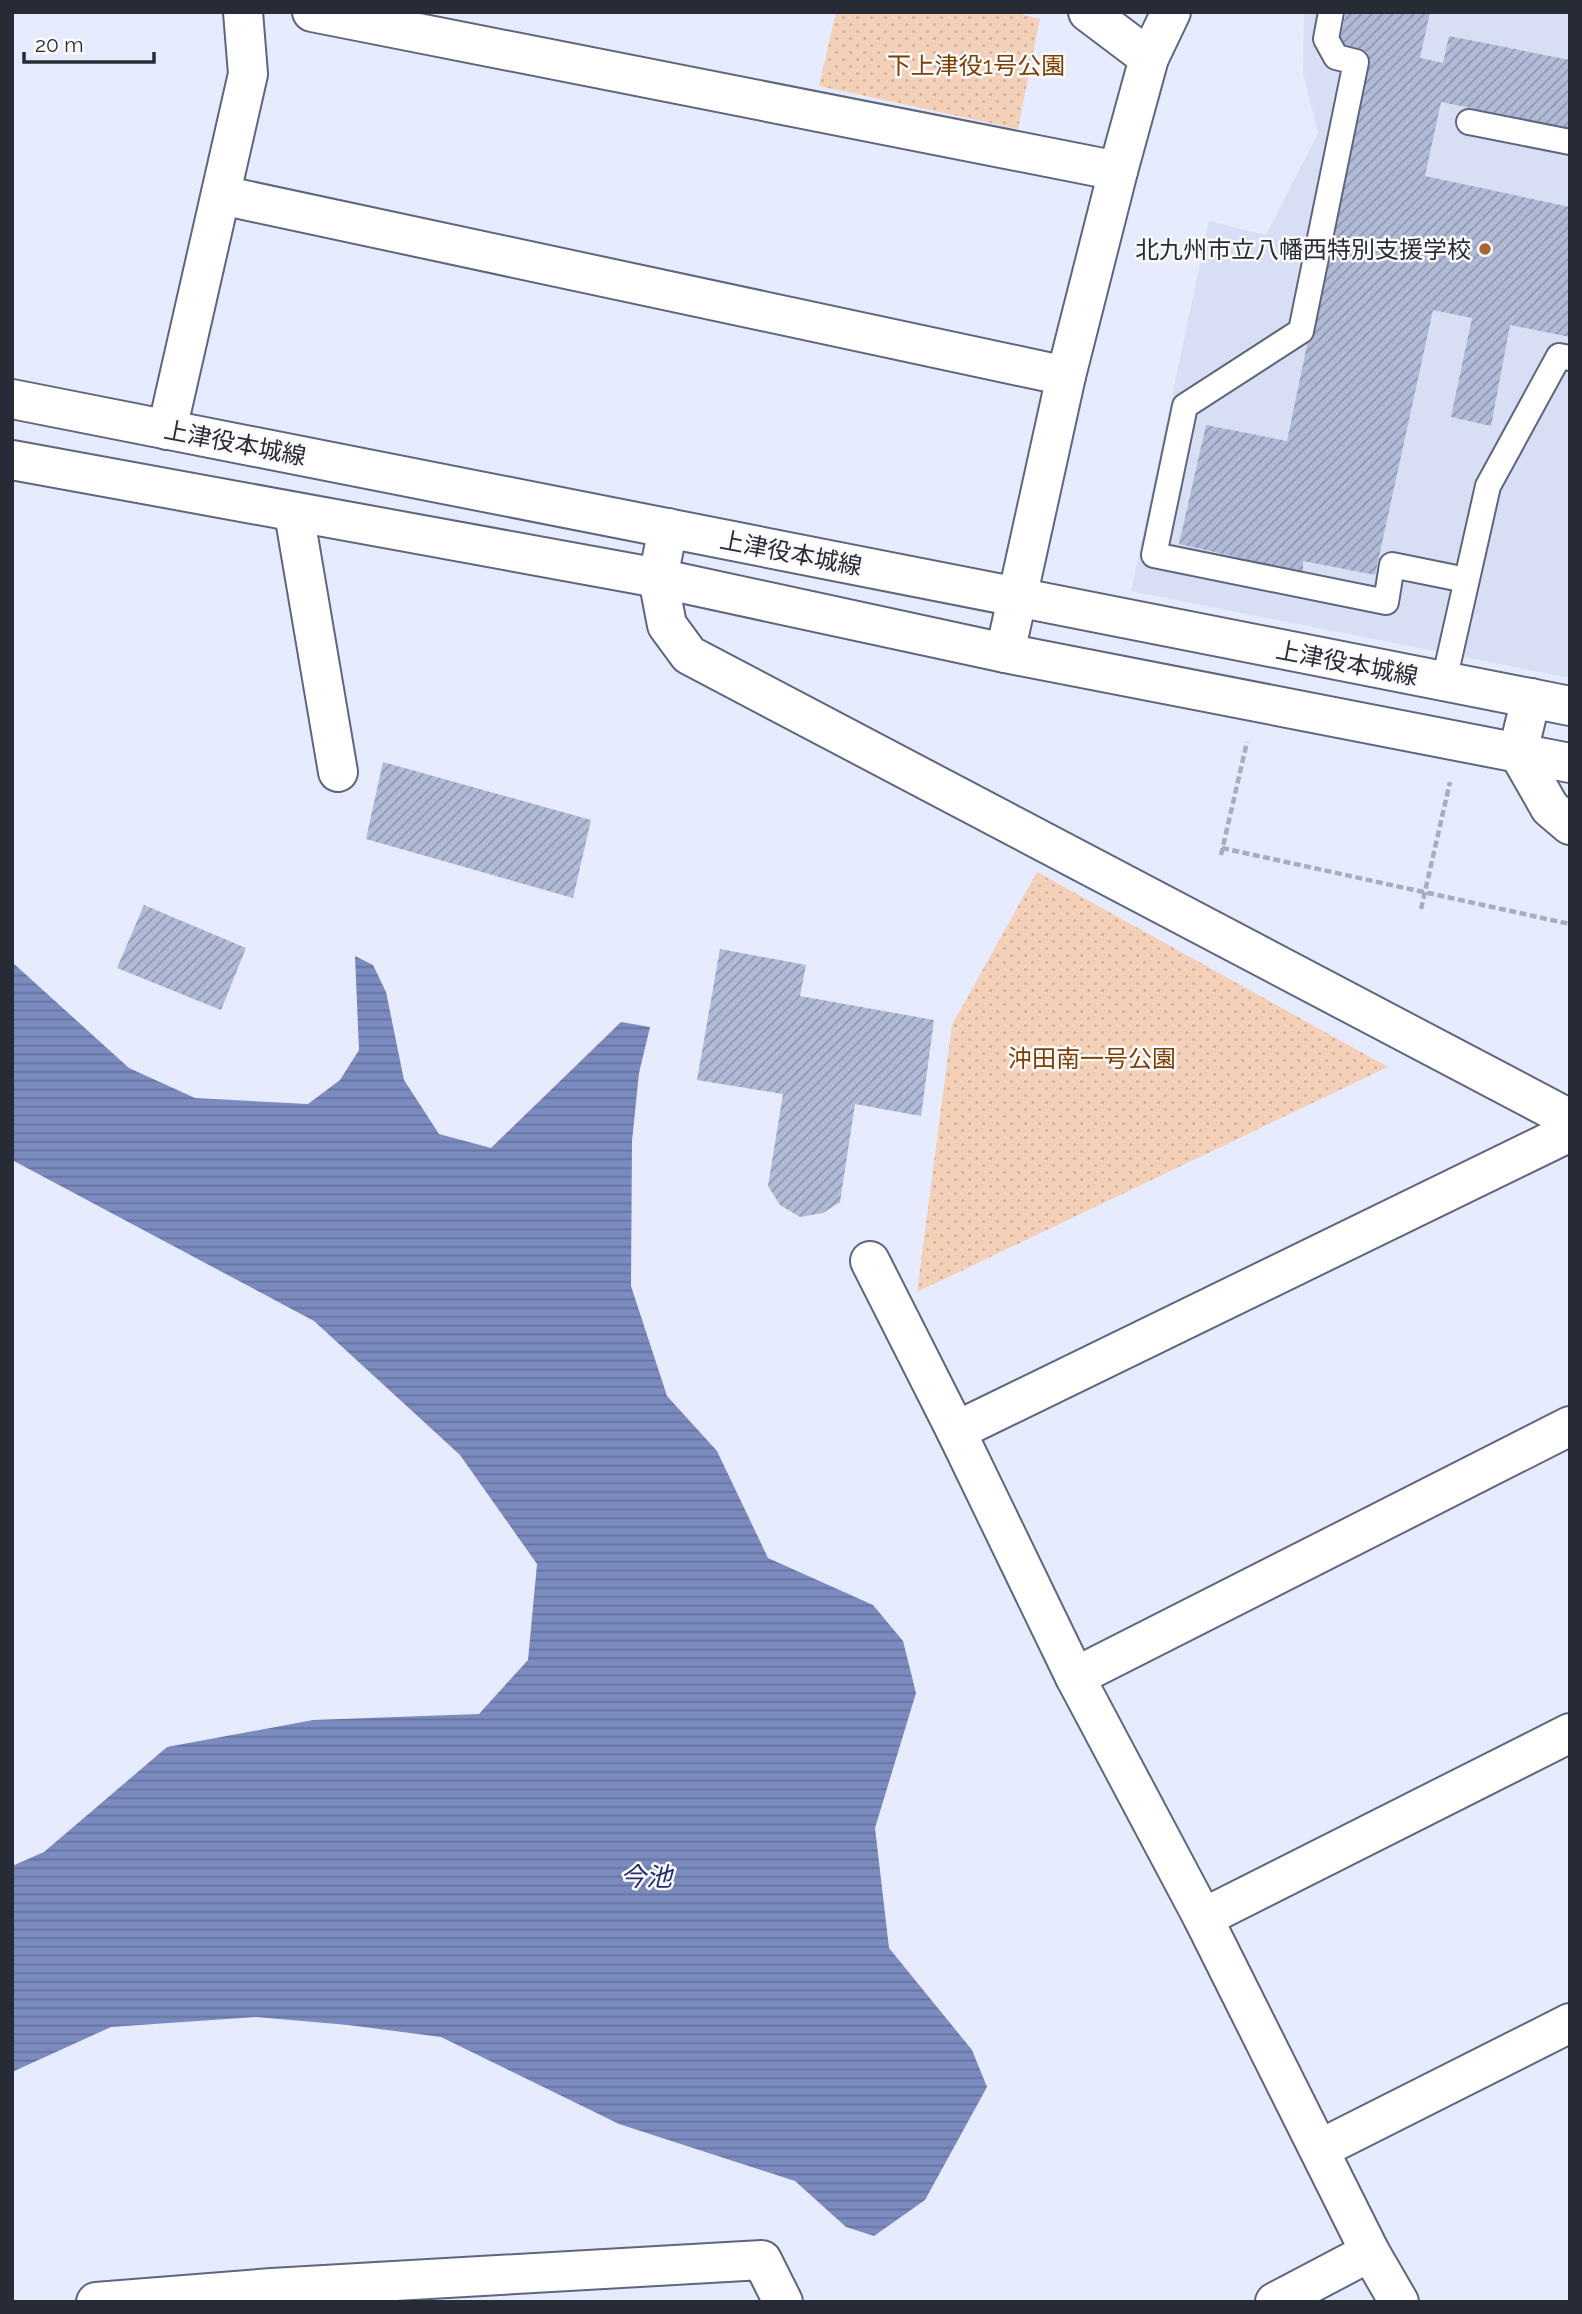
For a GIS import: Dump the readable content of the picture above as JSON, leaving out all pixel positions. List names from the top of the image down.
{
  "streets": {
    "street": ["上津役本城線"]
  },
  "water": ["今池"],
  "parks": ["下上津役1号公園", "沖田南一号公園"],
  "places": ["北九州市立八幡西特別支援学校"],
  "scale_bar": "20 m"
}
